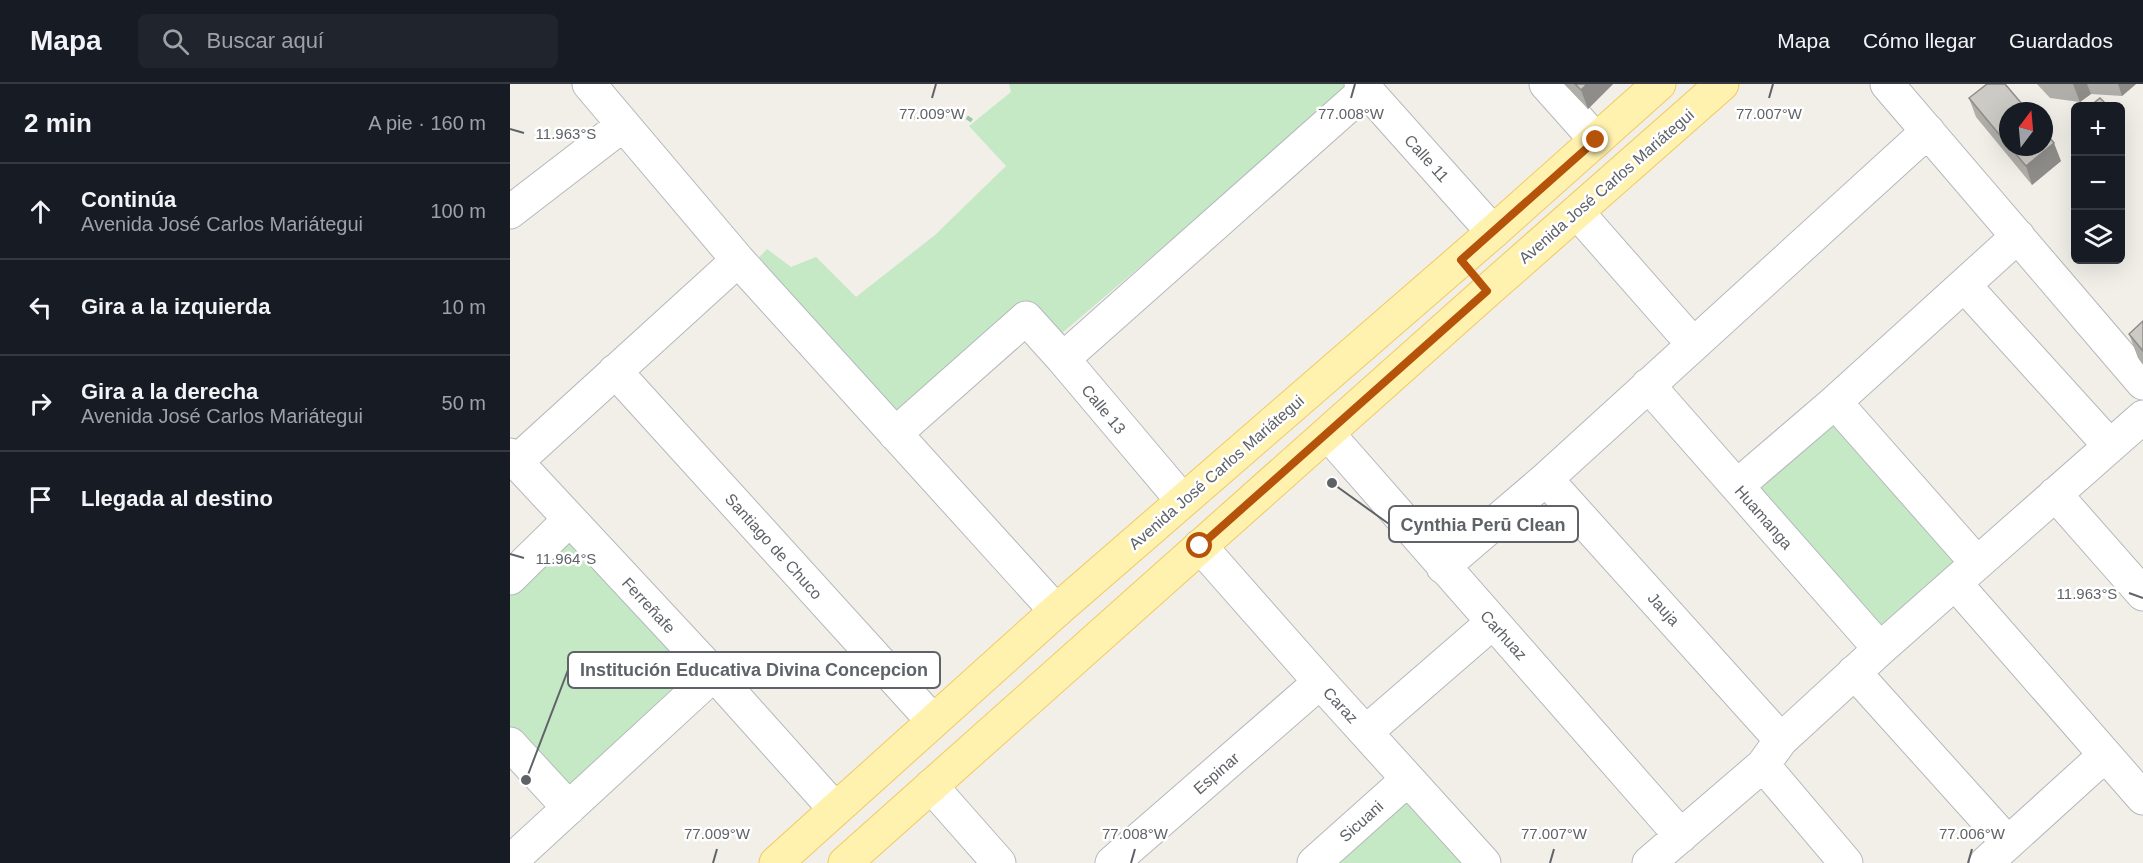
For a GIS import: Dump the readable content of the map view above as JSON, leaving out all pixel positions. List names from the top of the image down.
{
  "streets": {
    "main road": ["Avenida José Carlos Mariátegui"],
    "street": [
      "Calle 11",
      "Calle 13",
      "Huamanga",
      "Santiago de Chuco",
      "Ferreñafe",
      "Jauja",
      "Carhuaz",
      "Caraz",
      "Espinar",
      "Sicuani"
    ]
  },
  "crossings": [
    ["Calle 11", "Avenida José Carlos Mariátegui"],
    ["Avenida José Carlos Mariátegui", "Calle 13"],
    ["Avenida José Carlos Mariátegui", "Santiago de Chuco"],
    ["Avenida José Carlos Mariátegui", "Ferreñafe"],
    ["Avenida José Carlos Mariátegui", "Carhuaz"],
    ["Avenida José Carlos Mariátegui", "Caraz"],
    ["Caraz", "Espinar"],
    ["Caraz", "Sicuani"]
  ],
  "places": ["Cynthia Perū Clean", "Institución Educativa Divina Concepcion"],
  "north": "top",
  "page": {
    "header": "Mapa",
    "search": "Buscar aquí",
    "nav": ["Mapa", "Cómo llegar", "Guardados"],
    "heading": ["2 min", "A pie · 160 m"],
    "map_buttons": ["+", "−"],
    "list": [
      ["Continúa", "Avenida José Carlos Mariátegui", "100 m"],
      ["Gira a la izquierda", "10 m"],
      ["Gira a la derecha", "Avenida José Carlos Mariátegui", "50 m"],
      "Llegada al destino"
    ]
  },
  "coordinates": [
    "77.009°W",
    "77.008°W",
    "77.007°W",
    "11.963°S",
    "11.964°S",
    "77.006°W"
  ]
}
